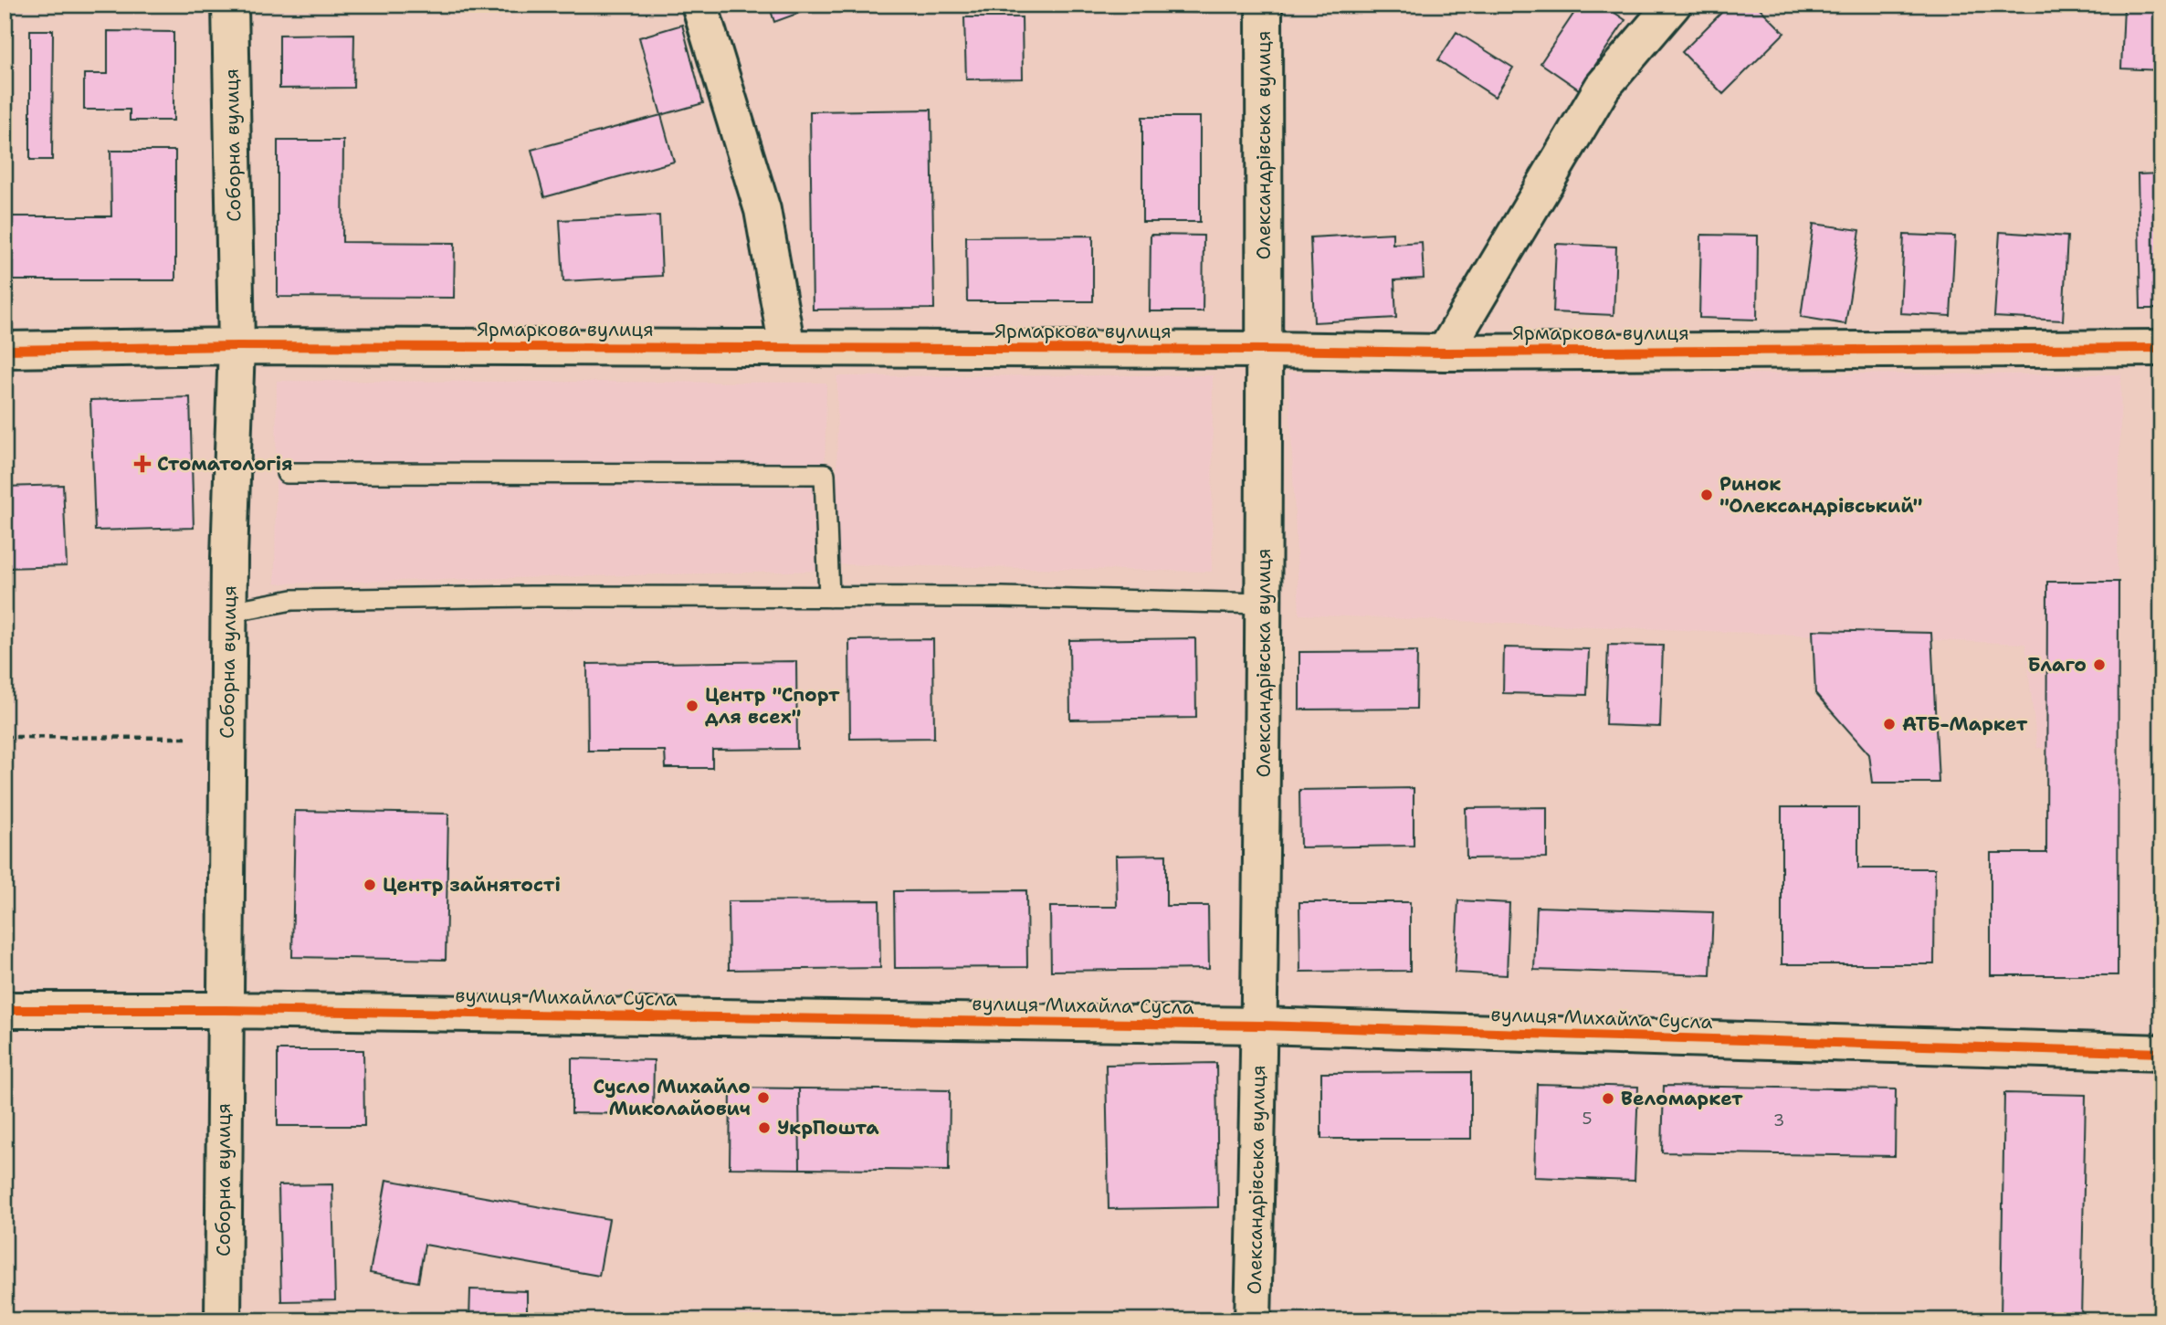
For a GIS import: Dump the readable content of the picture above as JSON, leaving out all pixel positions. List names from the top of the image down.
{
  "streets": {
    "street": [
      "Соборна вулиця",
      "Олександрівська вулиця",
      "Ярмаркова вулиця",
      "вулиця Михайла Сусла"
    ]
  },
  "crossings": [
    ["Соборна вулиця", "Ярмаркова вулиця"],
    ["Соборна вулиця", "вулиця Михайла Сусла"],
    ["Олександрівська вулиця", "Ярмаркова вулиця"],
    ["Олександрівська вулиця", "вулиця Михайла Сусла"]
  ],
  "places": {
    "health": ["Стоматологія"],
    "other": [
      "Ринок \"Олександрівський\"",
      "Благо",
      "Центр \"Спорт для всех\"",
      "АТБ-Маркет",
      "Центр зайнятості",
      "Сусло Михайло Миколайович",
      "Веломаркет",
      "УкрПошта"
    ]
  },
  "house_numbers": ["5", "3"]
}
